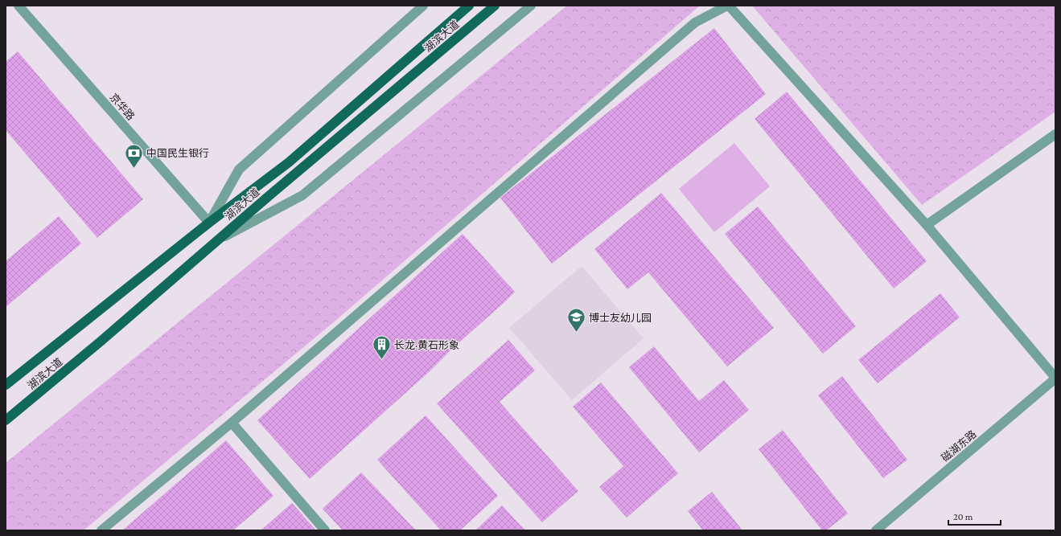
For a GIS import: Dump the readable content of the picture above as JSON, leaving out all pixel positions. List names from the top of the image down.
{
  "streets": {
    "main road": ["湖滨大道"],
    "street": ["京华路", "磁湖东路"]
  },
  "crossings": [
    ["湖滨大道", "京华路"]
  ],
  "places": {
    "bank": ["中国民生银行"],
    "school or university": ["博士友幼儿园"],
    "building": ["长龙·黄石形象"]
  },
  "scale_bar": "20 m"
}
